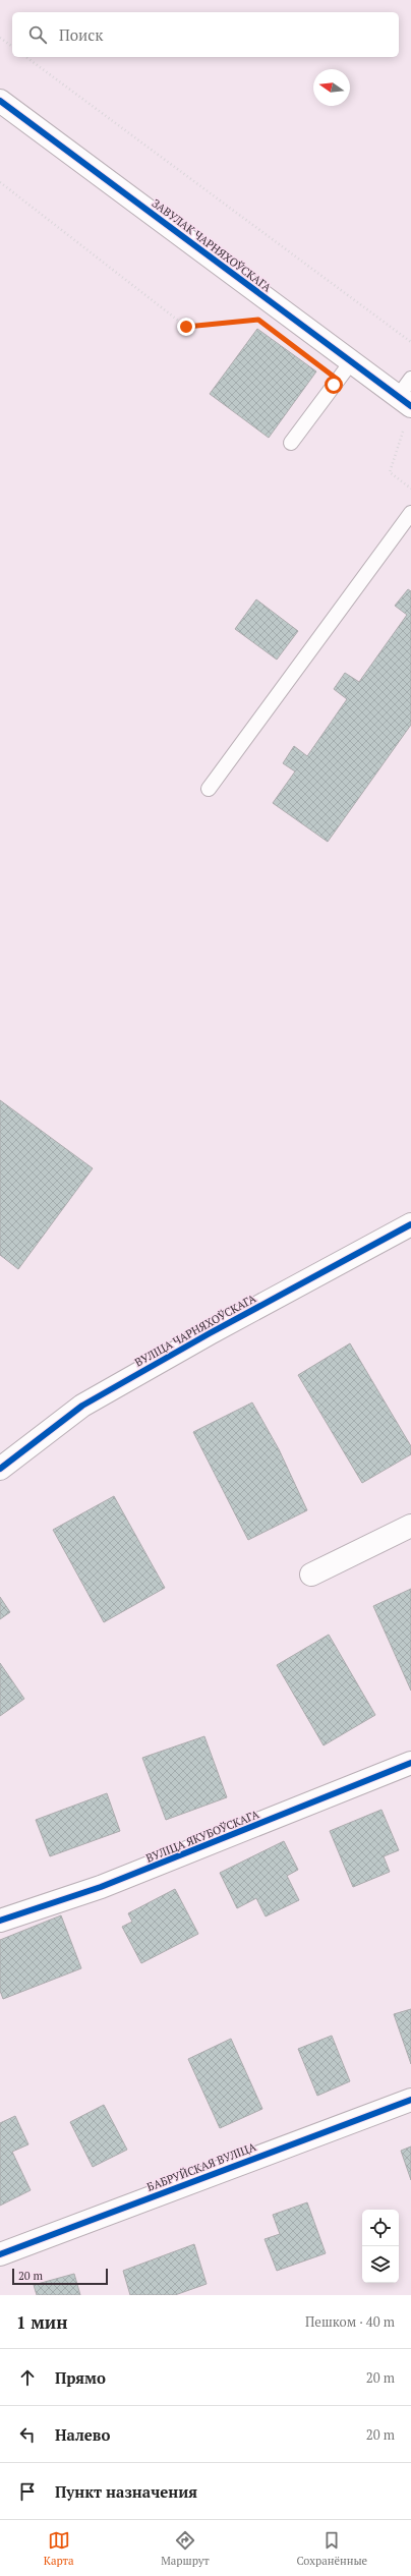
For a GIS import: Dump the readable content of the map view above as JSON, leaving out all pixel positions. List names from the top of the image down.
{
  "streets": {
    "street": [
      "ЗАВУЛАК ЧАРНЯХОЎСКАГА",
      "ВУЛІЦА ЧАРНЯХОЎСКАГА",
      "ВУЛІЦА ЯКУБОЎСКАГА",
      "БАБРУЙСКАЯ ВУЛІЦА"
    ]
  },
  "scale_bar": "20 m",
  "north": "left",
  "page": {
    "search": "Поиск",
    "scale": "20 m",
    "heading": ["1 мин", "Пешком · 40 m"],
    "list": [
      ["Прямо", "20 m"],
      ["Налево", "20 m"],
      "Пункт назначения"
    ],
    "nav": ["Карта", "Маршрут", "Сохранённые"]
  }
}
